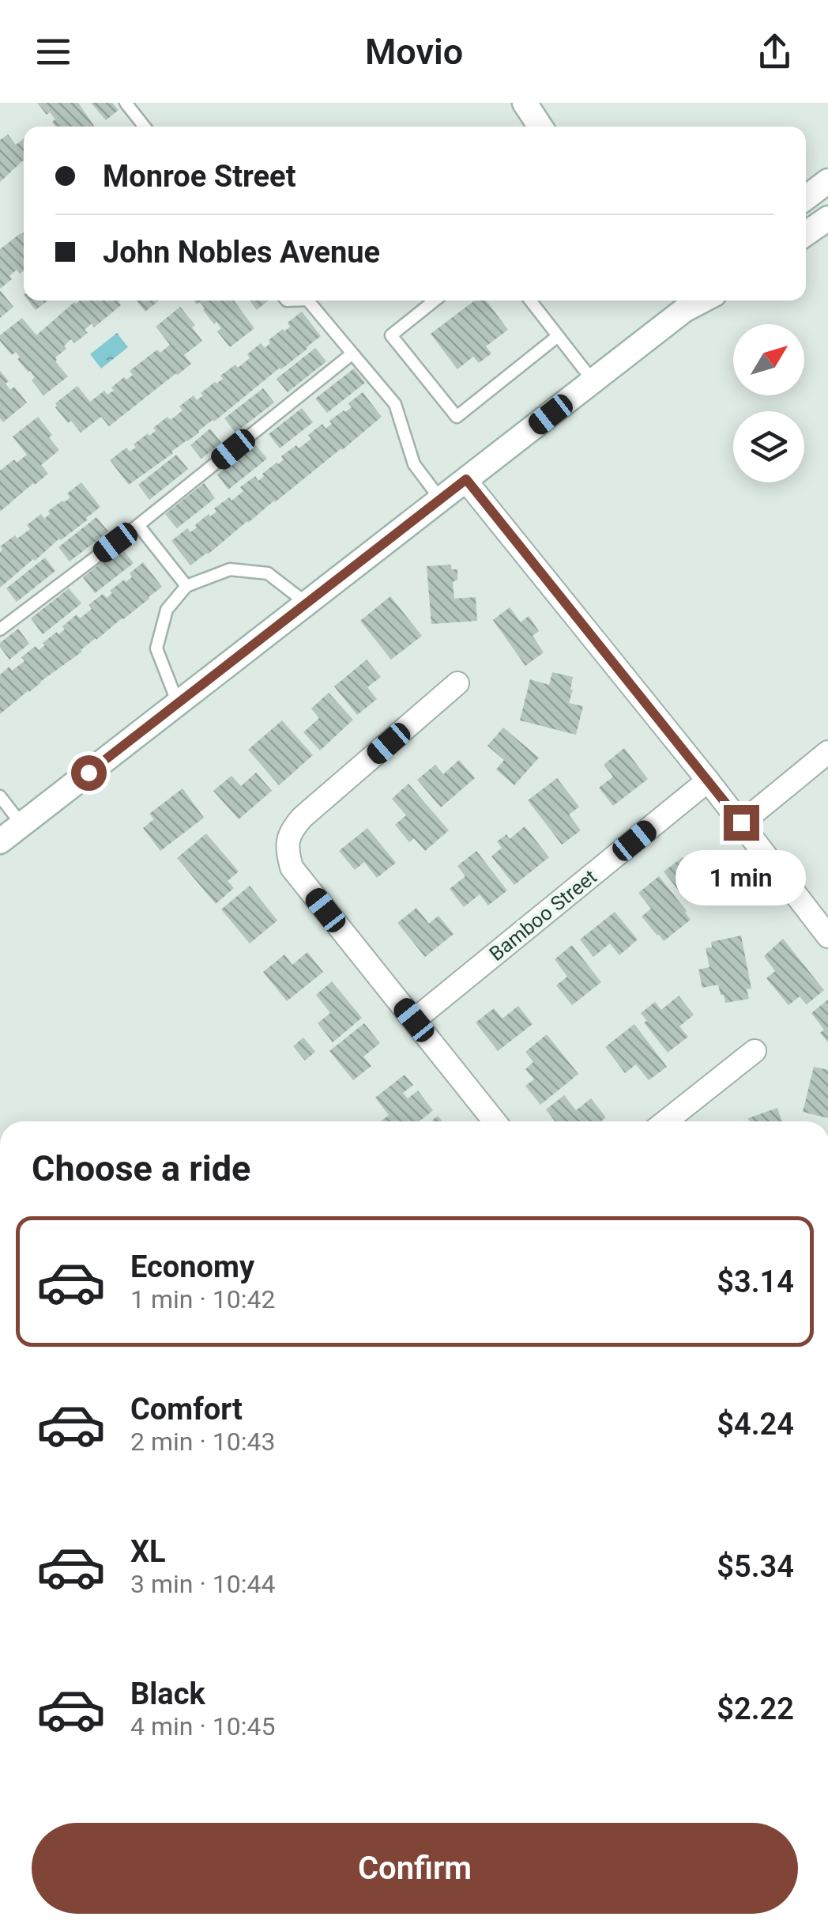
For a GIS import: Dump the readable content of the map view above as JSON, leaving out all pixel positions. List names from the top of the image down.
{
  "streets": {
    "street": ["Bamboo Street"]
  },
  "north": "top right",
  "page": {
    "header": "Movio",
    "banner": ["Monroe Street", "John Nobles Avenue"],
    "bubble": "1 min",
    "heading": "Choose a ride",
    "list": [
      {
        "name": "Economy",
        "note": "1 min · 10:42",
        "value": "$3.14"
      },
      {
        "name": "Comfort",
        "note": "2 min · 10:43",
        "value": "$4.24"
      },
      {
        "name": "XL",
        "note": "3 min · 10:44",
        "value": "$5.34"
      },
      {
        "name": "Black",
        "note": "4 min · 10:45",
        "value": "$2.22"
      }
    ],
    "buttons": "Confirm"
  }
}
